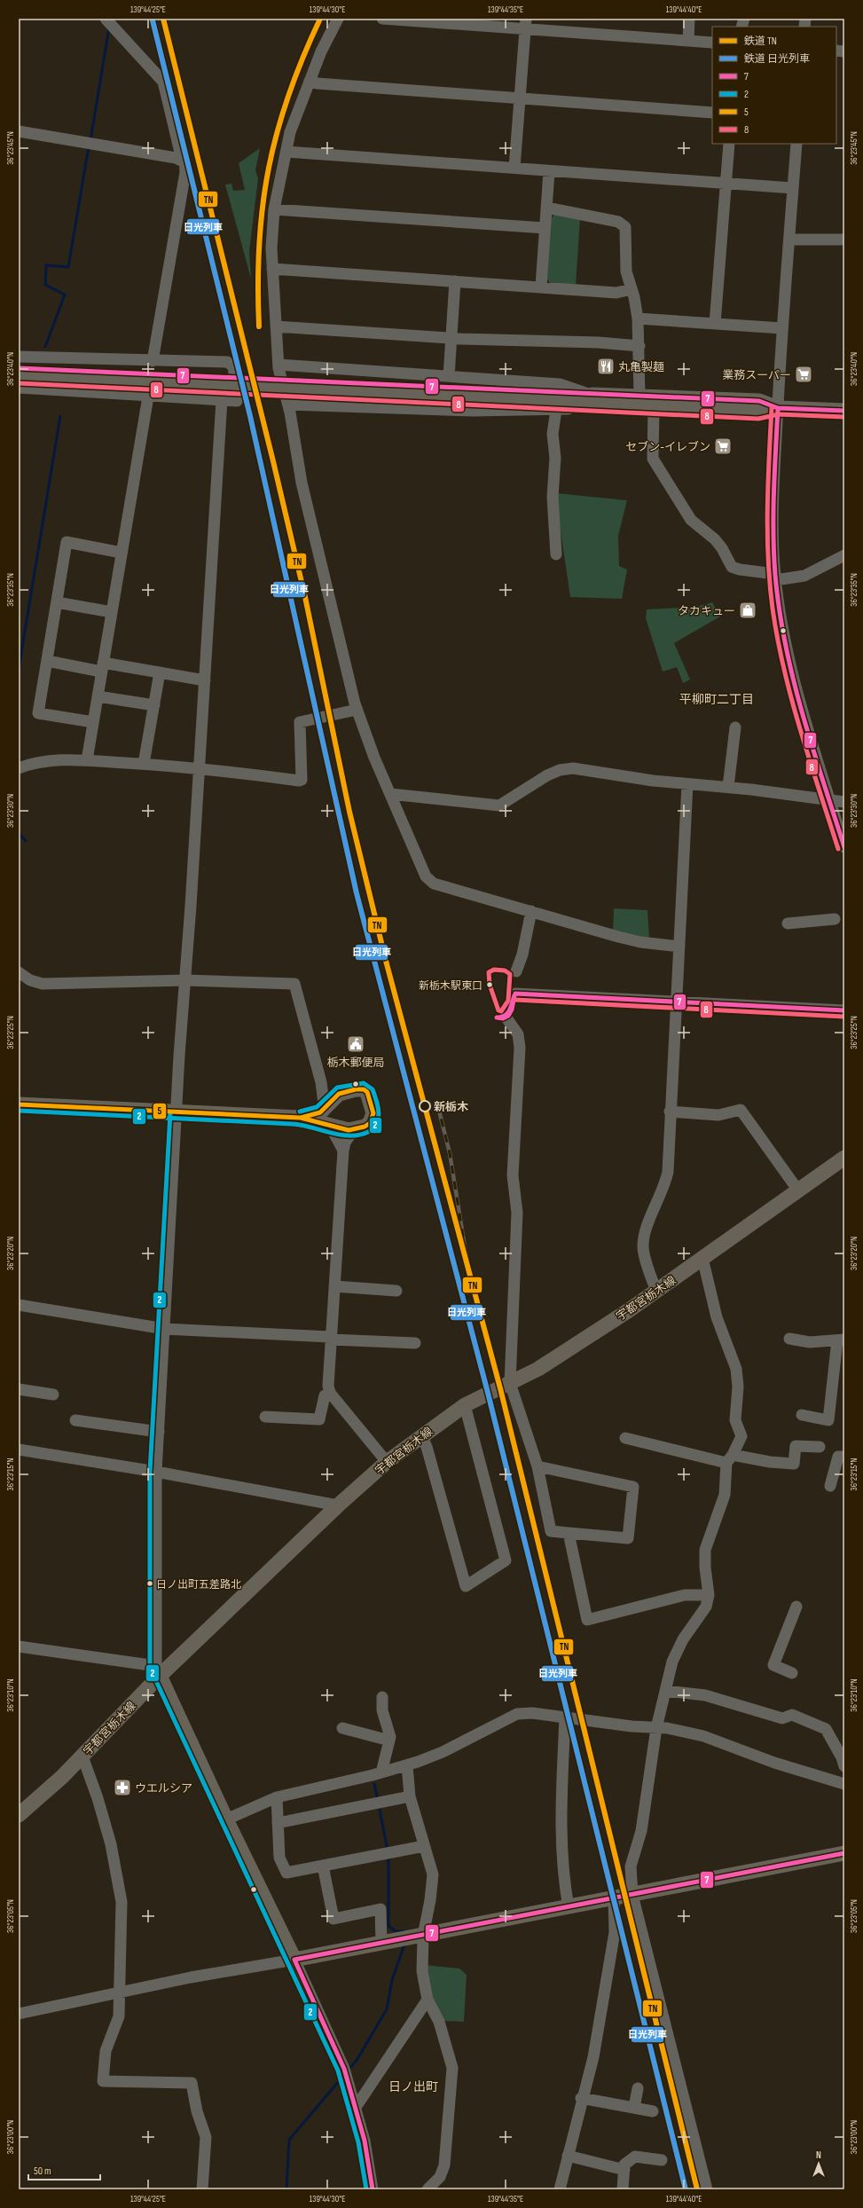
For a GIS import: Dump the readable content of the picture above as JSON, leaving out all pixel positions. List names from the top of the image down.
{
  "streets": {
    "main road": ["宇都宮栃木線"]
  },
  "districts": ["平柳町二丁目", "日ノ出町"],
  "places": {
    "restaurant": ["丸亀製麺"],
    "supermarket": ["業務スーパー", "セブン-イレブン"],
    "shop": ["タカキュー"],
    "other": ["新栃木駅東口", "新栃木", "日ノ出町五差路北"],
    "public building": ["栃木郵便局"],
    "pharmacy": ["ウエルシア"]
  },
  "lines": [
    "rail line TN",
    "rail line 日光列車",
    "transit line 7",
    "transit line 8",
    "transit line 2",
    "transit line 5"
  ],
  "legend": [
    "鉄道 TN",
    "鉄道 日光列車",
    "7",
    "2",
    "5",
    "8"
  ],
  "scale_bar": "50 m",
  "north": "top",
  "coordinates": [
    "139°44'25\"E",
    "139°44'30\"E",
    "139°44'35\"E",
    "139°44'40\"E",
    "36°23'45\"N",
    "36°23'40\"N",
    "36°23'35\"N",
    "36°23'30\"N",
    "36°23'25\"N",
    "36°23'20\"N",
    "36°23'15\"N",
    "36°23'10\"N",
    "36°23'05\"N",
    "36°23'00\"N"
  ]
}
